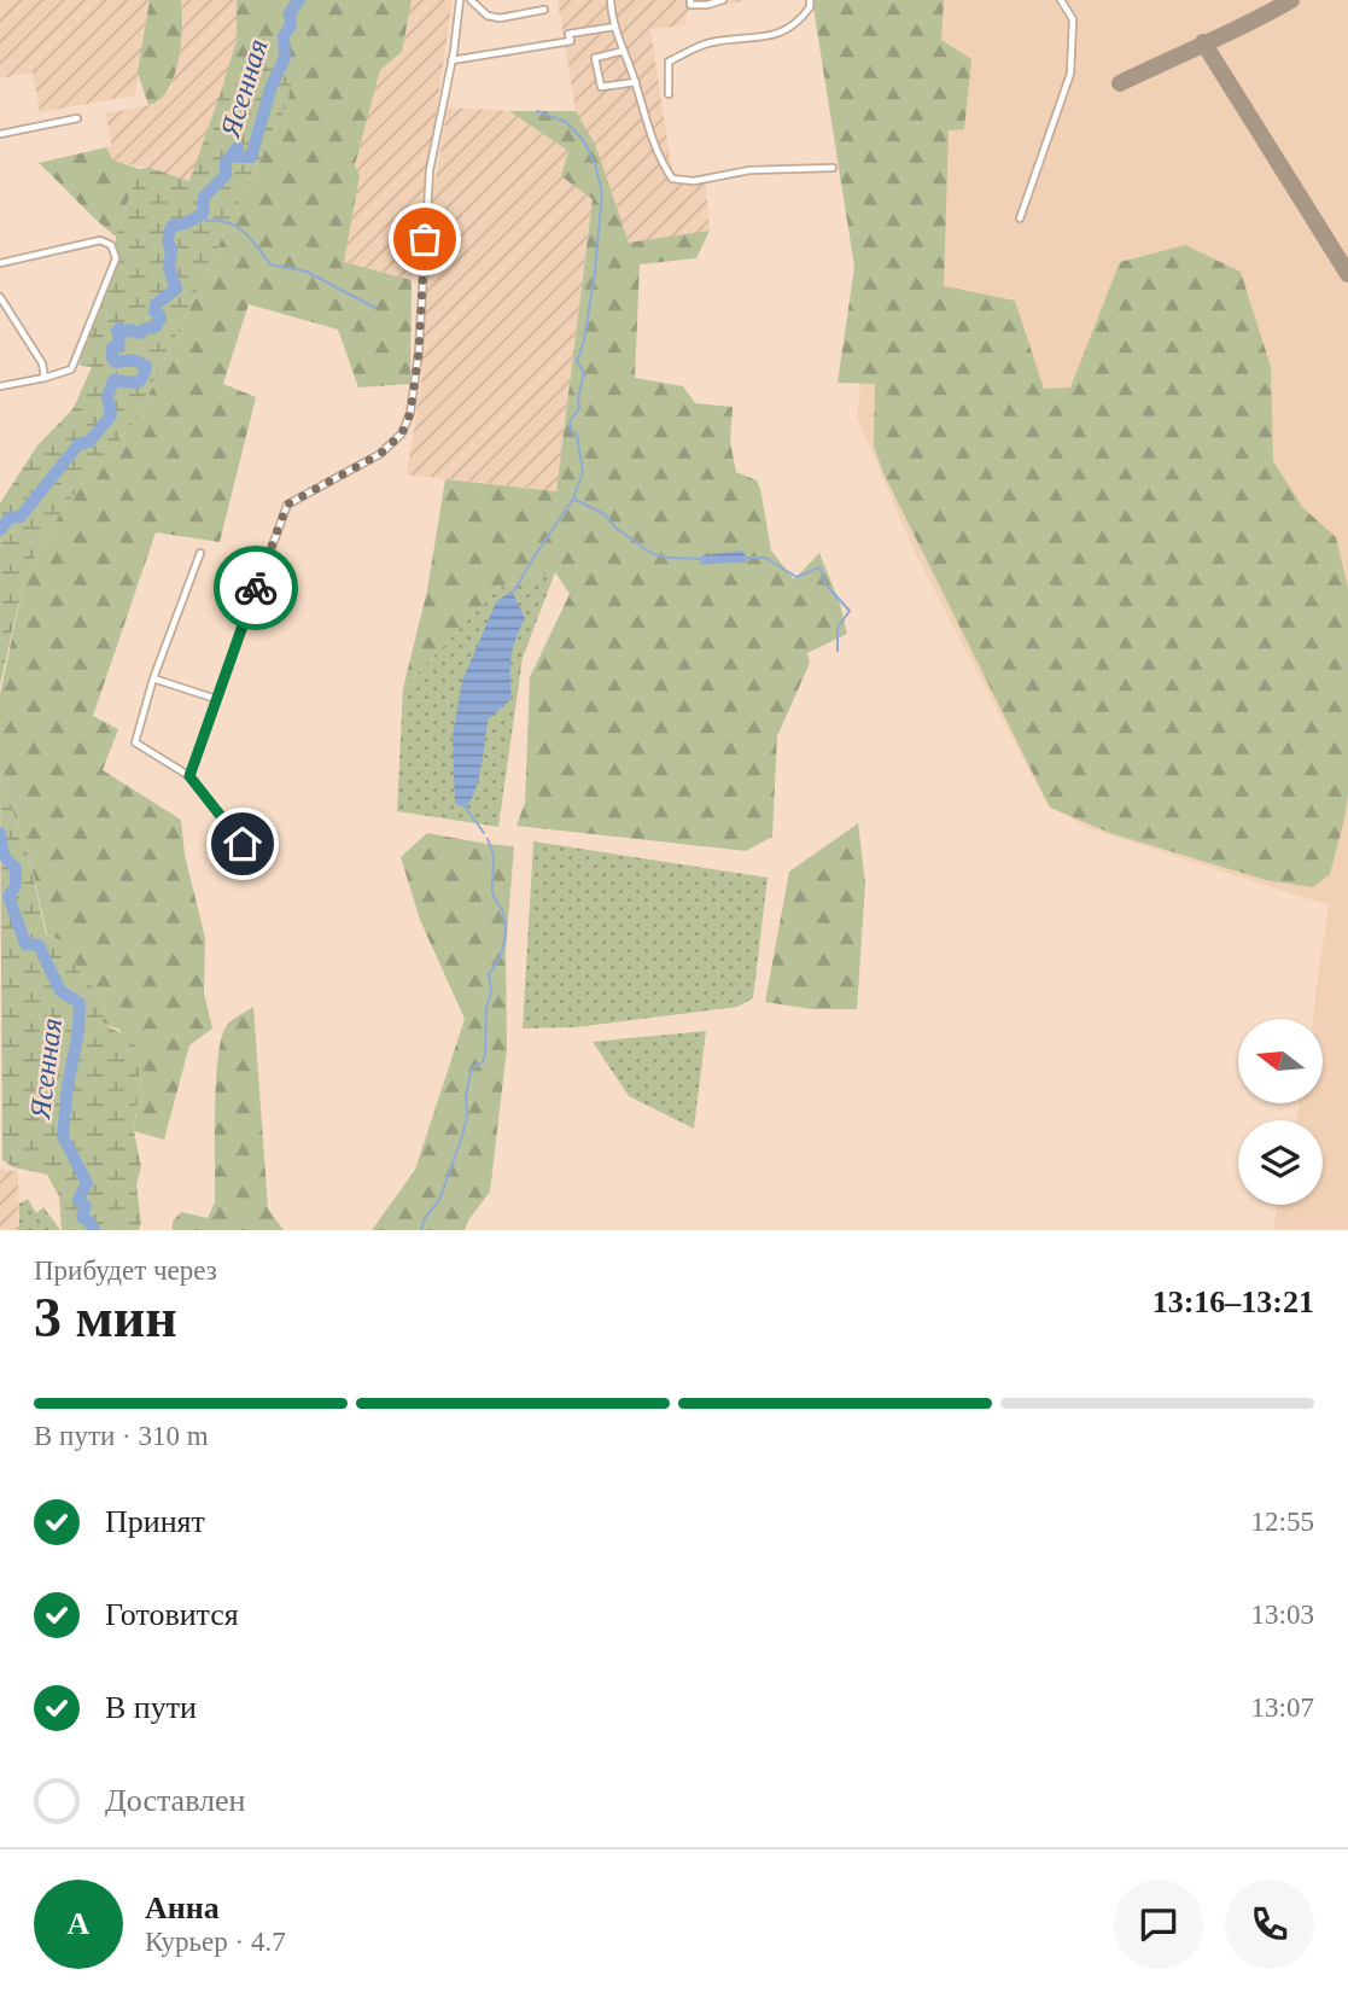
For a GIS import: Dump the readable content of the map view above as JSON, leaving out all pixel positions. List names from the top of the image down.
{
  "water": ["Ясенная"],
  "north": "left",
  "page": {
    "heading": ["3 мин", "Прибудет через", "13:16–13:21"],
    "panel": ["Анна", "Курьер · 4.7"],
    "bar": "В пути · 310 m",
    "list": [
      ["Принят", "12:55"],
      ["Готовится", "13:03"],
      ["В пути", "13:07"],
      "Доставлен"
    ],
    "round": "А"
  }
}
